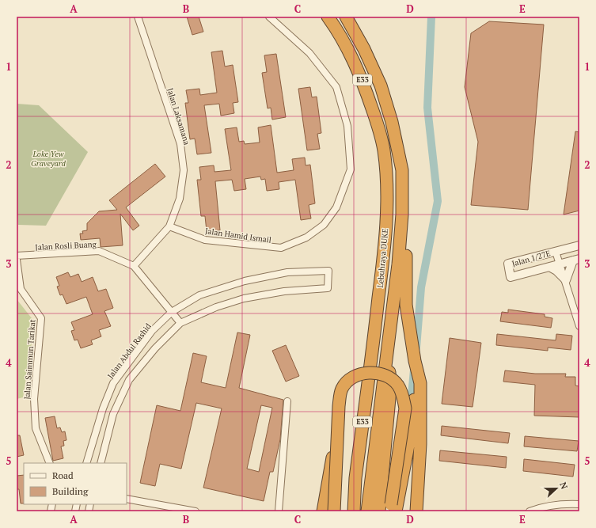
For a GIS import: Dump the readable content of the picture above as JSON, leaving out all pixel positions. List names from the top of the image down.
{
  "streets": {
    "highway": ["E33", "Lebuhraya DUKE"],
    "street": [
      "Jalan Laksamana",
      "Jalan Hamid Ismail",
      "Jalan Rosli Buang",
      "Jalan 1/27E",
      "Jalan Abdul Rashid",
      "Jalan Saimmun Tarikat"
    ]
  },
  "crossings": [
    ["Jalan Laksamana", "Jalan Hamid Ismail"],
    ["Jalan Laksamana", "Jalan Rosli Buang"],
    ["Jalan Rosli Buang", "Jalan Abdul Rashid"]
  ],
  "parks": ["Loke Yew Graveyard"],
  "legend": ["Road", "Building"],
  "north": "right",
  "grid": {
    "columns": [
      "A",
      "B",
      "C",
      "D",
      "E"
    ],
    "rows": [
      "1",
      "2",
      "3",
      "4",
      "5"
    ]
  }
}
